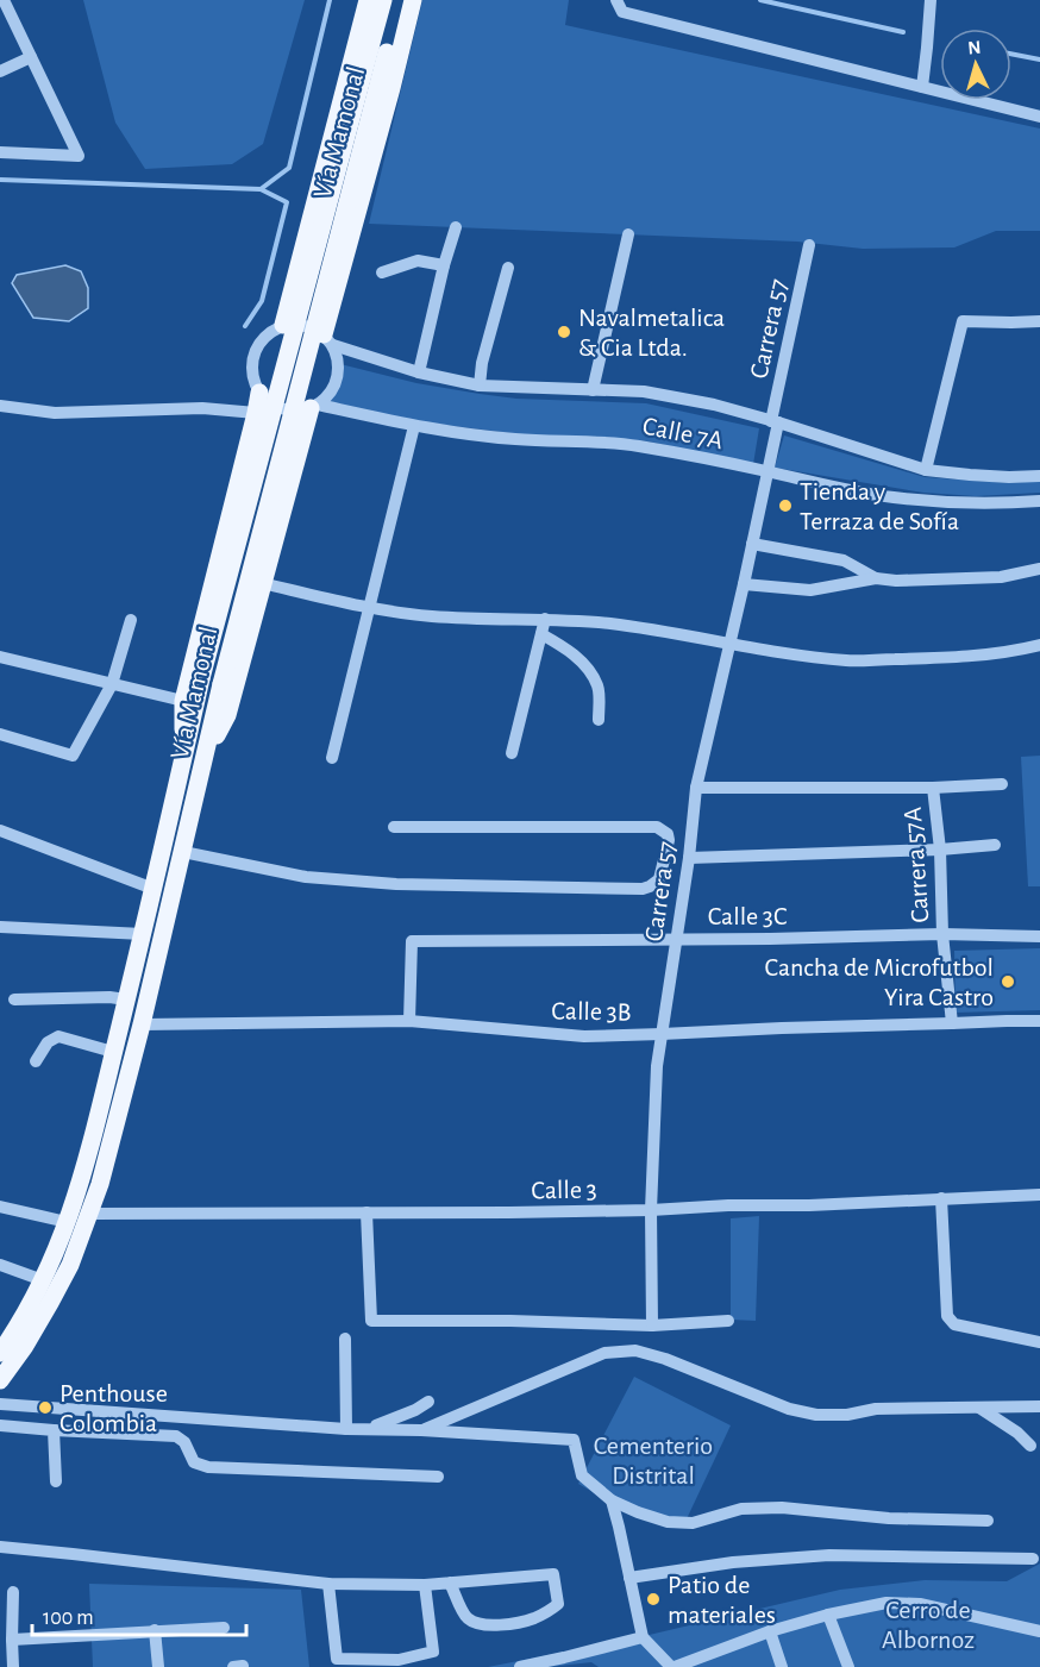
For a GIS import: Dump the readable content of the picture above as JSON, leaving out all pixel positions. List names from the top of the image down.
{
  "streets": {
    "main road": ["Vía Mamonal"],
    "street": [
      "Carrera 57",
      "Calle 7A",
      "Carrera 57A",
      "Calle 3C",
      "Calle 3B",
      "Calle 3"
    ]
  },
  "crossings": [
    ["Vía Mamonal", "Calle 3B"],
    ["Vía Mamonal", "Calle 3"],
    ["Carrera 57", "Calle 7A"],
    ["Carrera 57", "Calle 3C"],
    ["Carrera 57", "Calle 3B"],
    ["Carrera 57", "Calle 3"],
    ["Carrera 57A", "Calle 3C"],
    ["Carrera 57A", "Calle 3B"],
    ["Calle 3C", "Calle 3B"]
  ],
  "parks": ["Cementerio Distrital", "Cerro de Albornoz"],
  "places": [
    "Navalmetalica & Cia Ltda.",
    "Tienda y Terraza de Sofía",
    "Cancha de Microfutbol Yira Castro",
    "Penthouse Colombia",
    "Patio de materiales"
  ],
  "scale_bar": "100 m",
  "north": "top"
}
